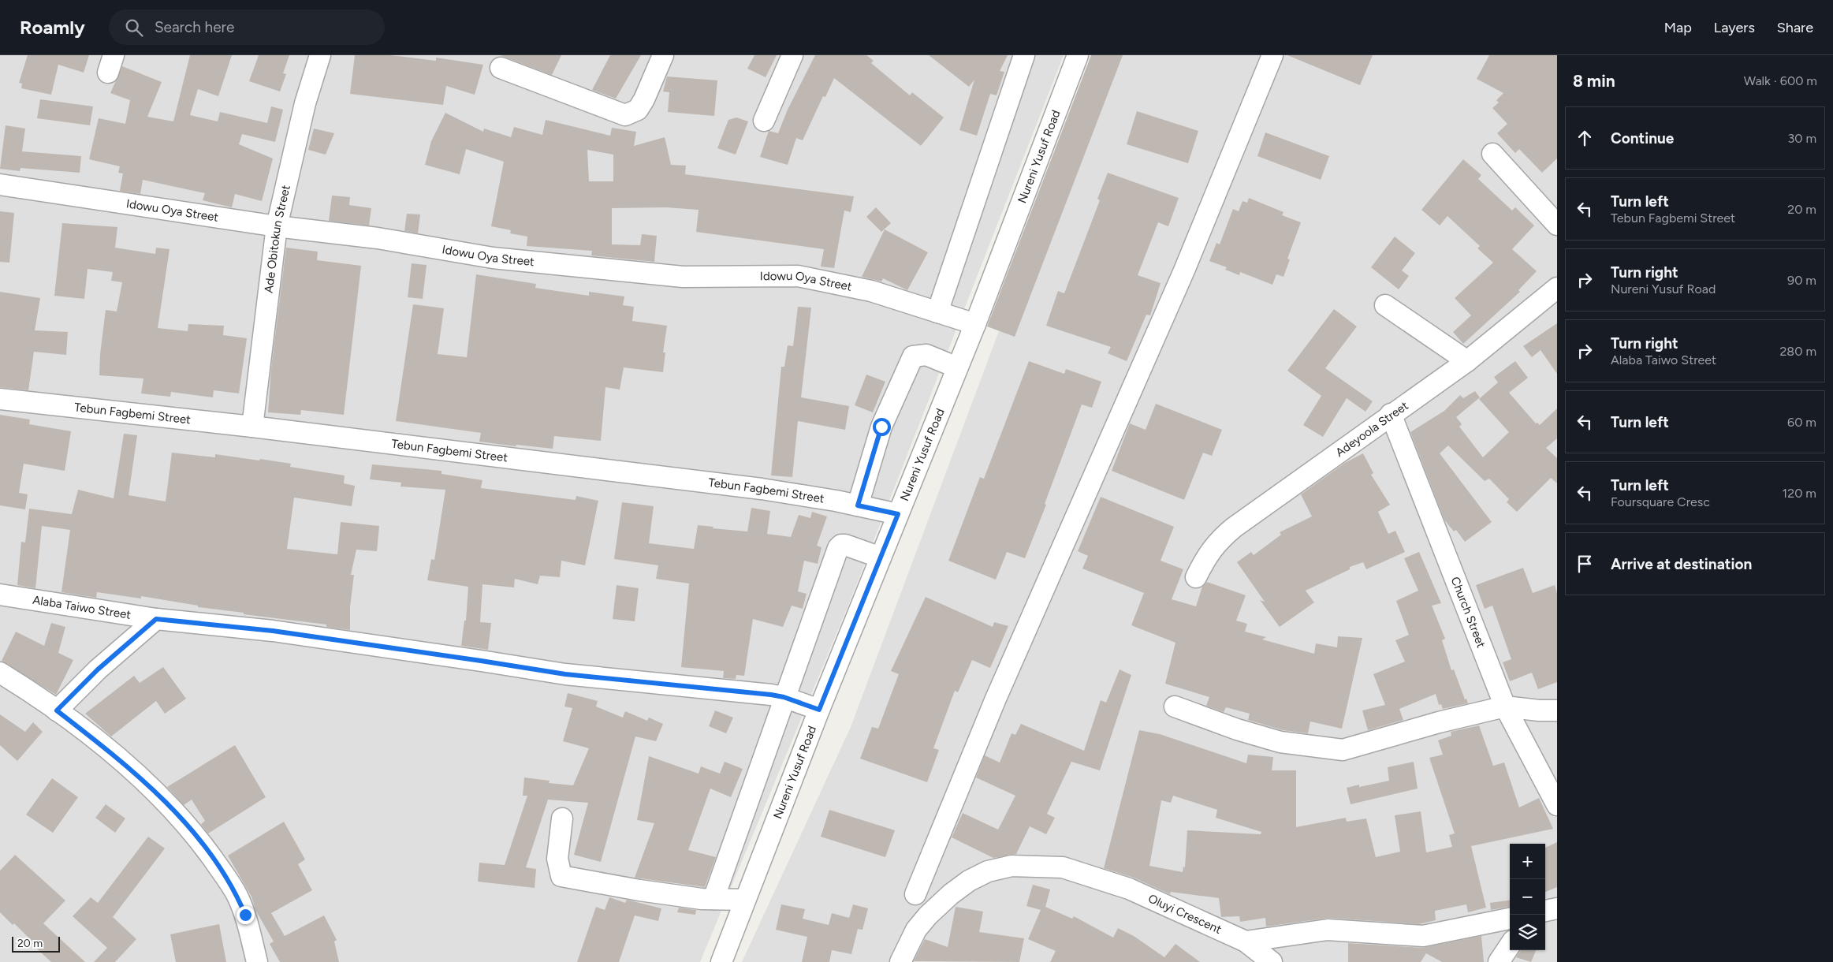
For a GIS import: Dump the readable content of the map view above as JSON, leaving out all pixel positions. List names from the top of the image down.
{
  "streets": {
    "street": [
      "Nureni Yusuf Road",
      "Idowu Oya Street",
      "Ade Obitokun Street",
      "Tebun Fagbemi Street",
      "Adeyoola Street",
      "Alaba Taiwo Street",
      "Church Street",
      "Oluyi Crescent"
    ]
  },
  "crossings": [
    ["Nureni Yusuf Road", "Idowu Oya Street"],
    ["Nureni Yusuf Road", "Tebun Fagbemi Street"],
    ["Nureni Yusuf Road", "Alaba Taiwo Street"],
    ["Idowu Oya Street", "Ade Obitokun Street"],
    ["Ade Obitokun Street", "Tebun Fagbemi Street"],
    ["Adeyoola Street", "Church Street"]
  ],
  "scale_bar": "20 m",
  "page": {
    "header": "Roamly",
    "search": "Search here",
    "nav": ["Map", "Layers", "Share"],
    "heading": ["8 min", "Walk · 600 m"],
    "list": [
      ["Continue", "30 m"],
      ["Turn left", "Tebun Fagbemi Street", "20 m"],
      ["Turn right", "Nureni Yusuf Road", "90 m"],
      ["Turn right", "Alaba Taiwo Street", "280 m"],
      ["Turn left", "60 m"],
      ["Turn left", "Foursquare Cresc", "120 m"],
      "Arrive at destination"
    ],
    "map_buttons": ["+", "−"],
    "scale": "20 m"
  }
}
